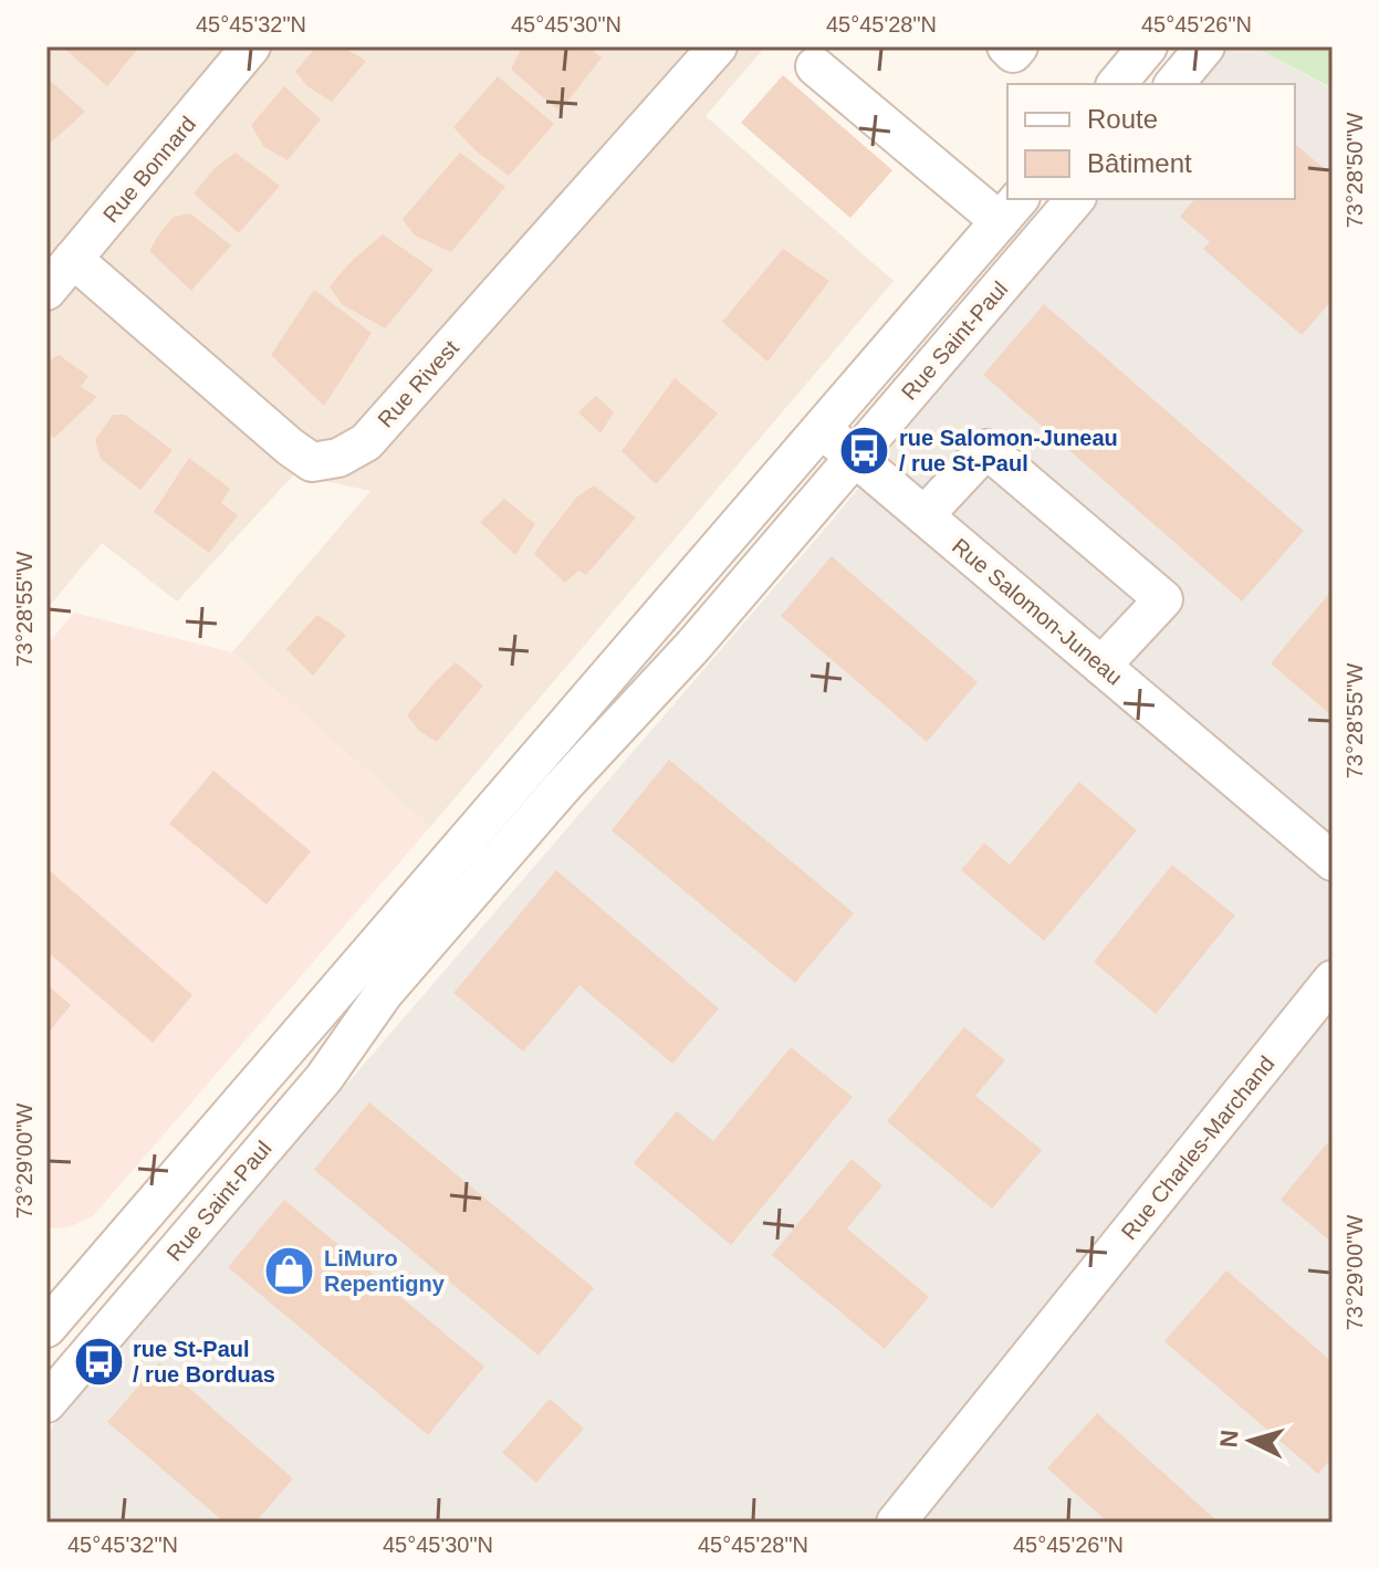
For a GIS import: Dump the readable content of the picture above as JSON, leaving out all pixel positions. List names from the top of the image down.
{
  "streets": {
    "street": [
      "Rue Bonnard",
      "Rue Saint-Paul",
      "Rue Rivest",
      "Rue Salomon-Juneau",
      "Rue Charles-Marchand"
    ]
  },
  "crossings": [
    ["Rue Bonnard", "Rue Rivest"],
    ["Rue Saint-Paul", "Rue Salomon-Juneau"]
  ],
  "places": {
    "bus stop": ["rue Salomon-Juneau / rue St-Paul", "rue St-Paul / rue Borduas"],
    "shop": ["LiMuro Repentigny"]
  },
  "legend": ["Route", "Bâtiment"],
  "north": "left",
  "coordinates": [
    "45°45'32\"N",
    "45°45'30\"N",
    "45°45'28\"N",
    "45°45'26\"N",
    "73°28'50\"W",
    "73°28'55\"W",
    "73°29'00\"W"
  ]
}
